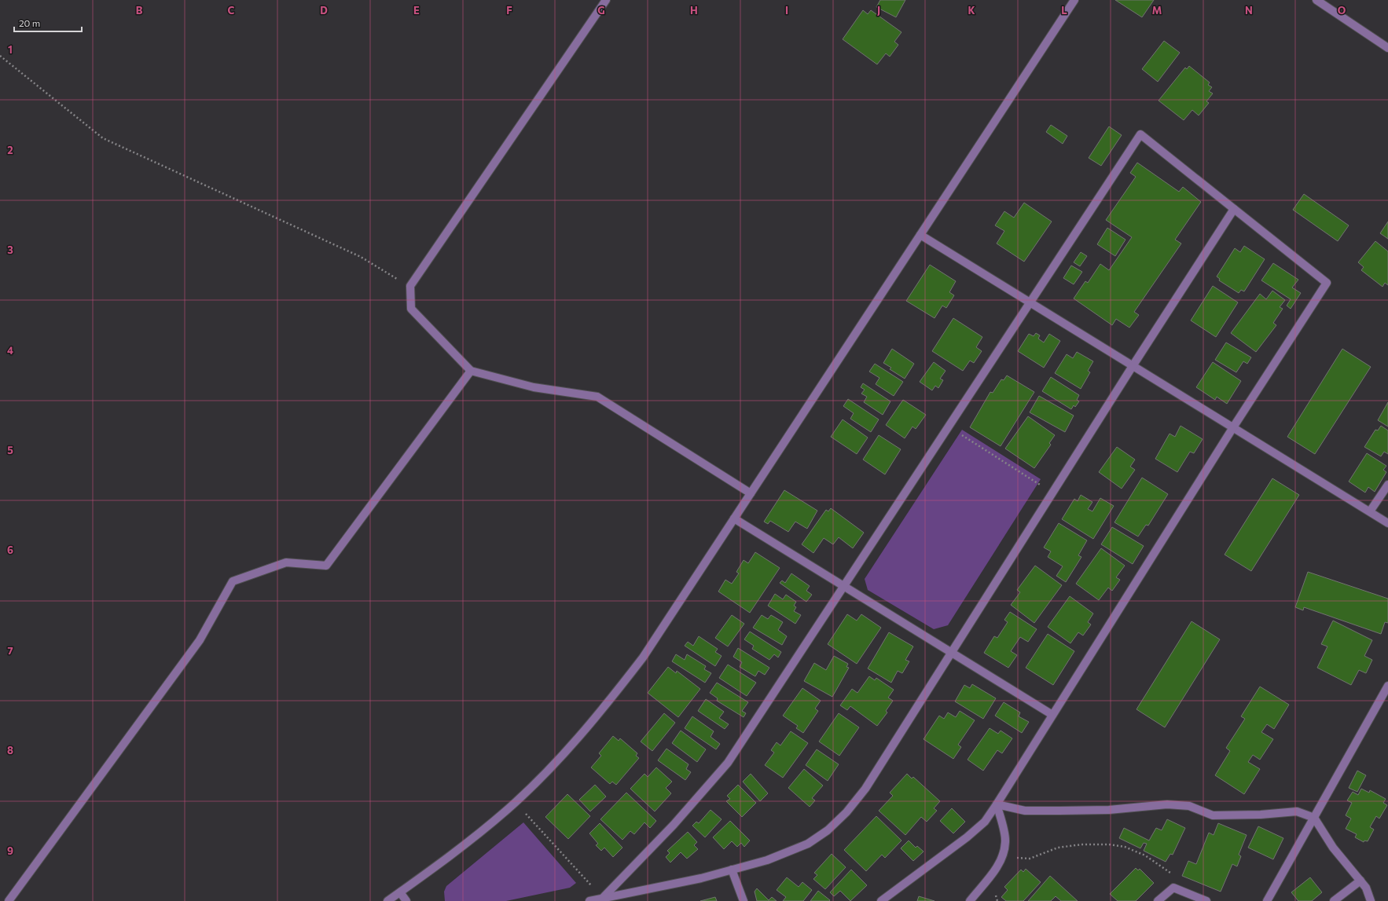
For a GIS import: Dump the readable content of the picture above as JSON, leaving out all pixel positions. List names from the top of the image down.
{
  "scale_bar": "20 m",
  "grid": {
    "columns": [
      "B",
      "C",
      "D",
      "E",
      "F",
      "G",
      "H",
      "I",
      "J",
      "K",
      "L",
      "M",
      "N",
      "O"
    ],
    "rows": [
      "1",
      "2",
      "3",
      "4",
      "5",
      "6",
      "7",
      "8",
      "9"
    ]
  }
}
